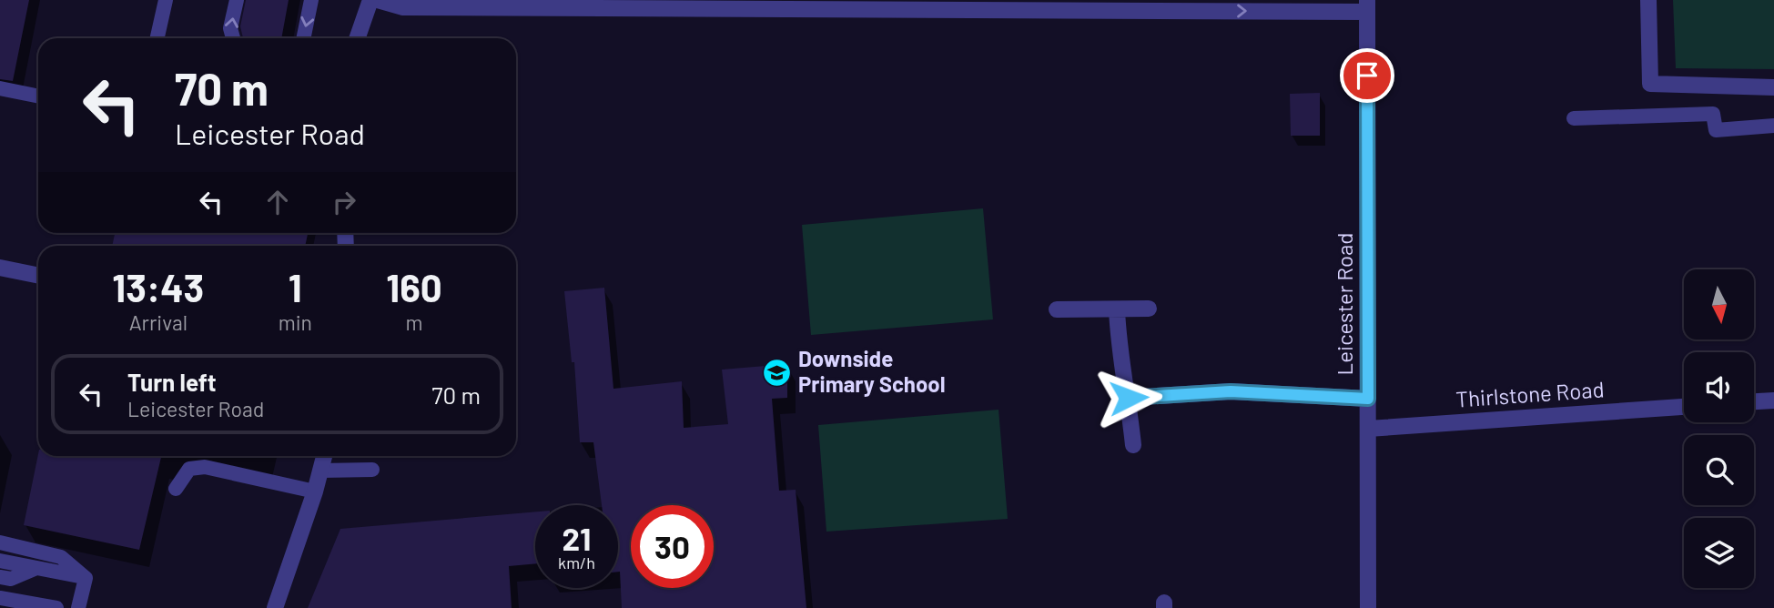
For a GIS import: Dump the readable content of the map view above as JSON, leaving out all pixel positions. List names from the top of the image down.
{
  "streets": {
    "street": ["Leicester Road", "Thirlstone Road"]
  },
  "crossings": [
    ["Leicester Road", "Thirlstone Road"]
  ],
  "places": {
    "school or university": ["Downside Primary School"]
  },
  "north": "bottom",
  "page": {
    "turn": ["70 m", "Leicester Road"],
    "eta": [
      "13:43",
      "Arrival",
      "1",
      "min",
      "160",
      "m"
    ],
    "list": [
      {
        "name": "Turn left",
        "note": "Leicester Road",
        "value": "70 m"
      }
    ],
    "speed": "21 km/h",
    "limit": "30"
  }
}
